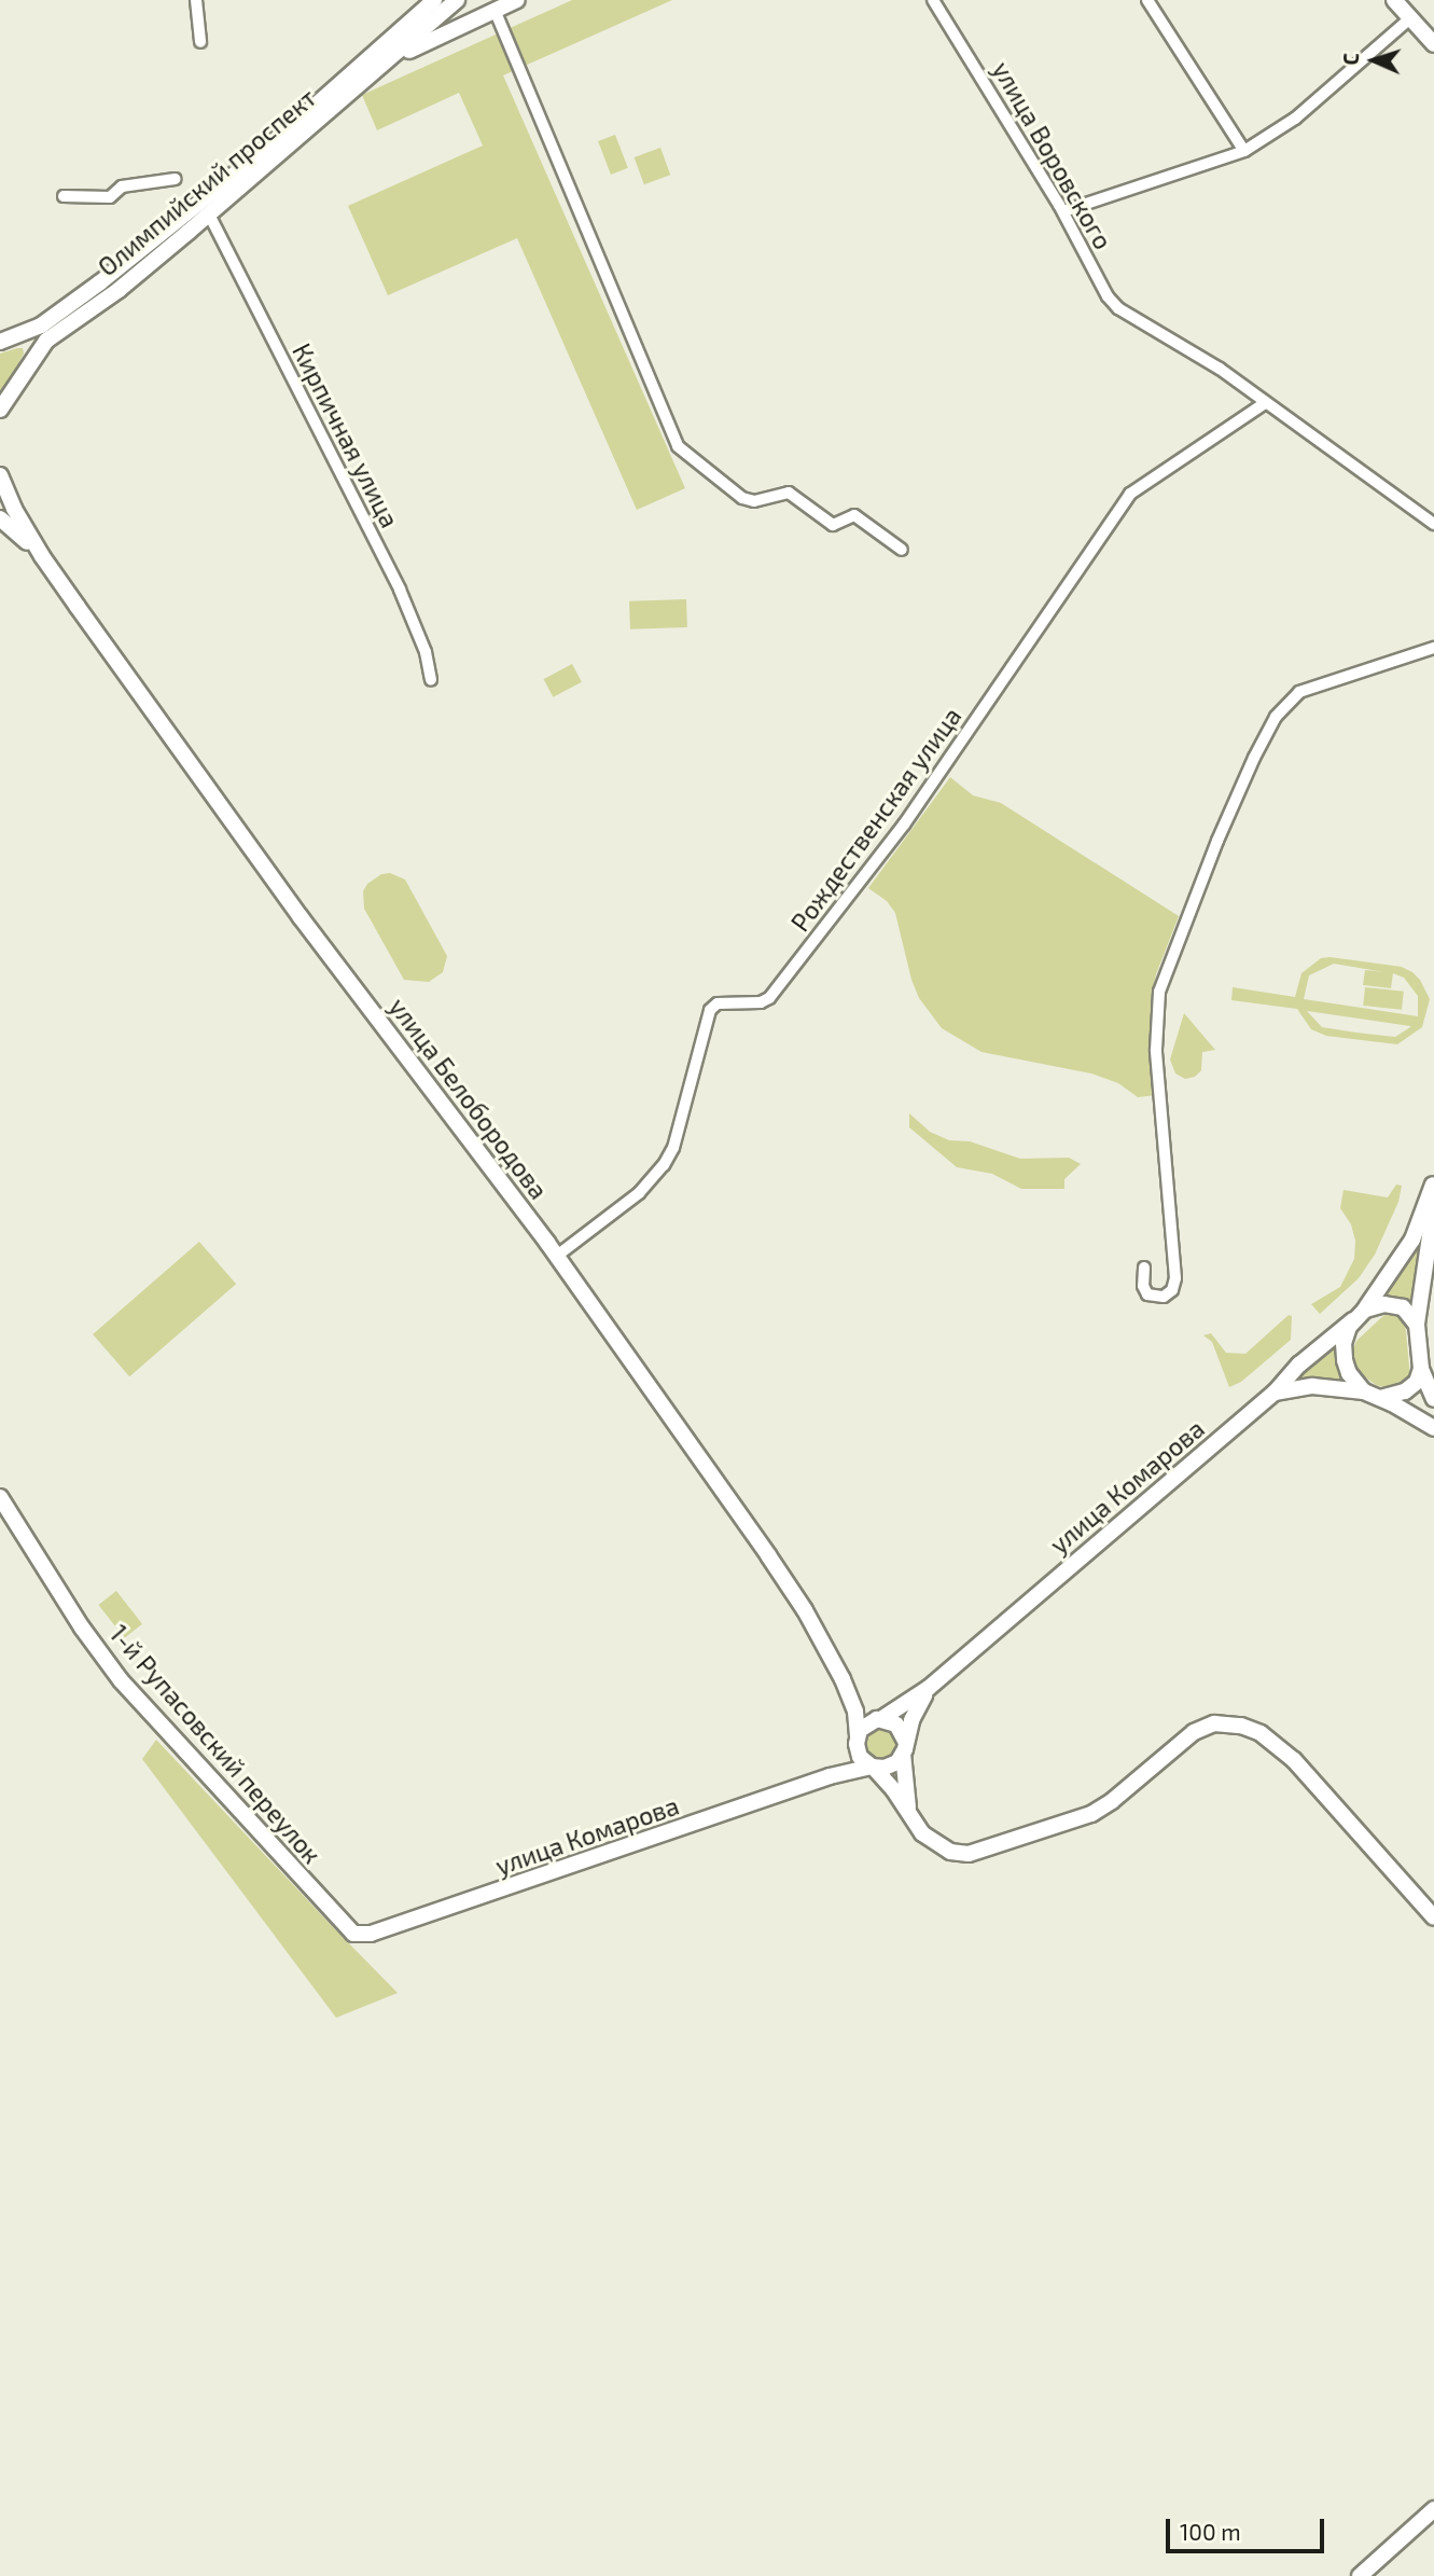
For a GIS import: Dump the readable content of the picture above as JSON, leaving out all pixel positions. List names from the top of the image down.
{
  "streets": {
    "street": [
      "улица Воровского",
      "Олимпийский проспект",
      "Кирпичная улица",
      "Рождественская улица",
      "улица Белобородова",
      "улица Комарова",
      "1-й Рупасовский переулок"
    ]
  },
  "crossings": [
    ["улица Воровского", "Рождественская улица"],
    ["Олимпийский проспект", "Кирпичная улица"],
    ["Рождественская улица", "улица Белобородова"],
    ["улица Белобородова", "улица Комарова"],
    ["улица Комарова", "1-й Рупасовский переулок"]
  ],
  "scale_bar": "100 m",
  "north": "left"
}
